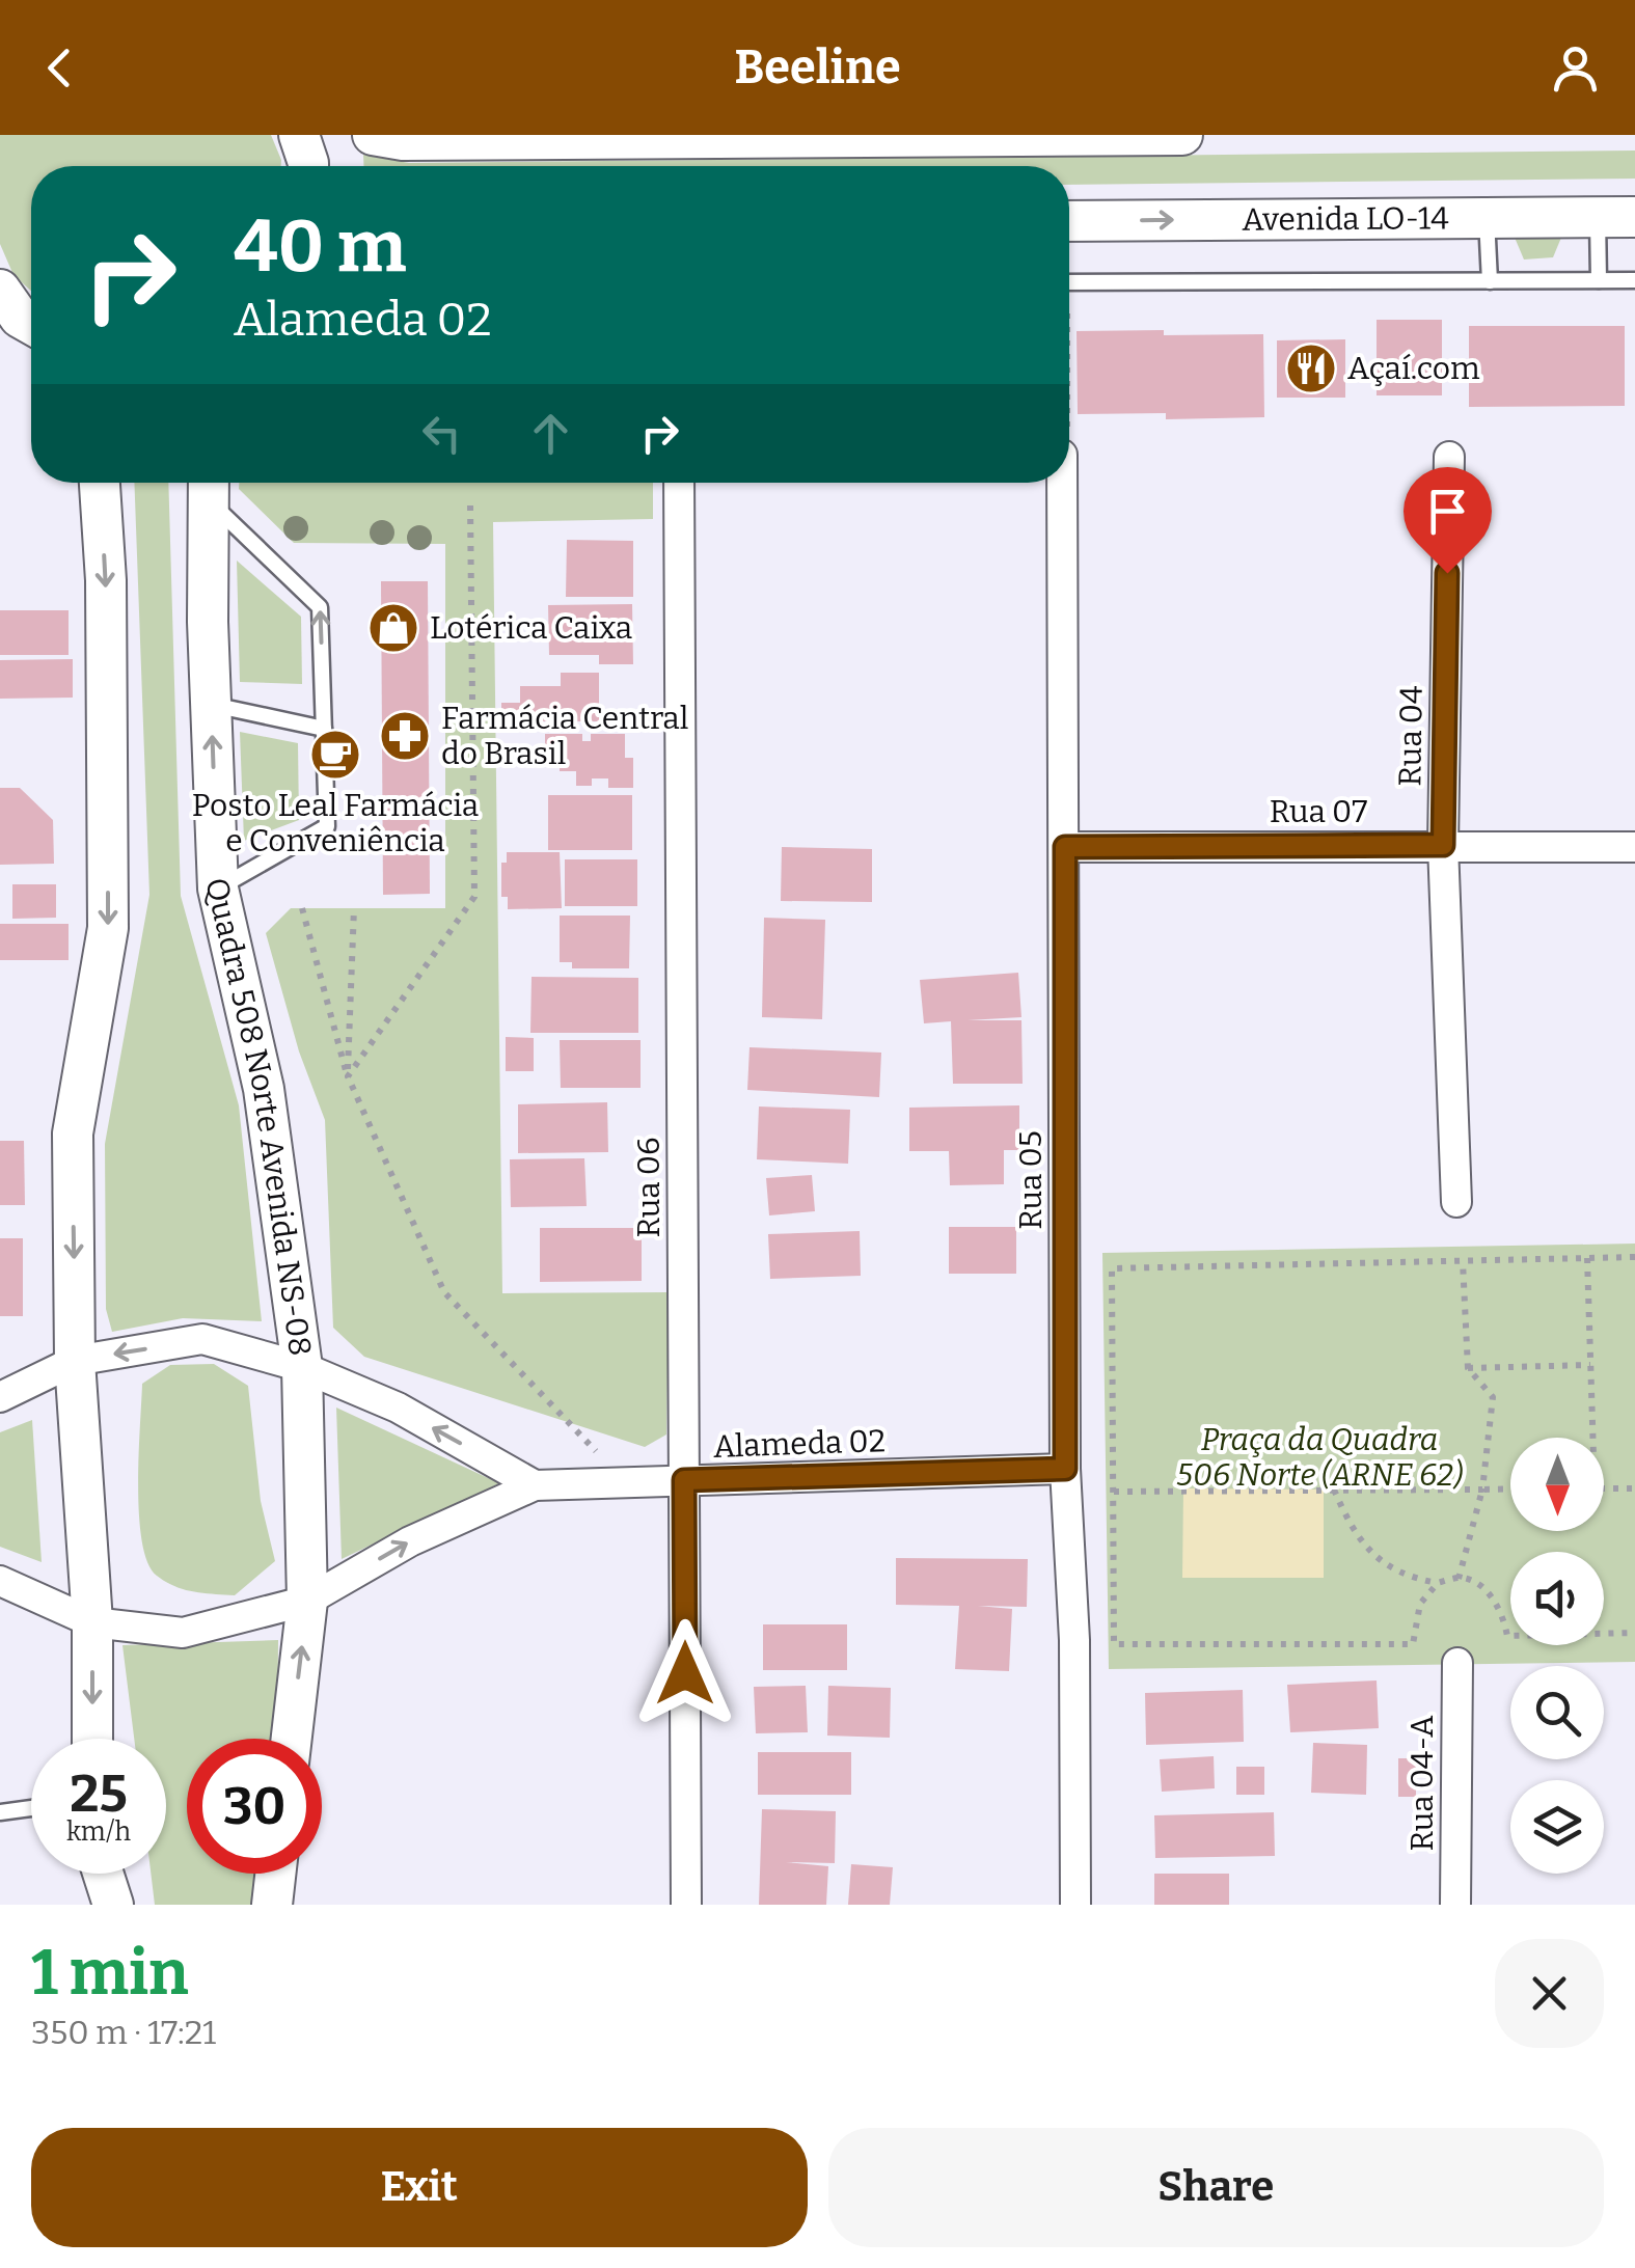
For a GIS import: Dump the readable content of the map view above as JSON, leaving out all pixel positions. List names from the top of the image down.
{
  "streets": {
    "street": [
      "Avenida LO-14",
      "Rua 04",
      "Rua 07",
      "Quadra 508 Norte Avenida NS-08",
      "Rua 05",
      "Rua 06",
      "Alameda 02",
      "Rua 04-A"
    ]
  },
  "crossings": [
    ["Rua 04", "Rua 07"],
    ["Rua 07", "Rua 05"],
    ["Rua 05", "Alameda 02"],
    ["Rua 06", "Alameda 02"]
  ],
  "one_way": ["Avenida LO-14"],
  "parks": ["Praça da Quadra 506 Norte (ARNE 62)"],
  "places": {
    "restaurant": ["Açaí.com"],
    "shop": ["Lotérica Caixa"],
    "pharmacy": ["Farmácia Central do Brasil"],
    "cafe": ["Posto Leal Farmácia e Conveniência"]
  },
  "north": "bottom",
  "page": {
    "header": "Beeline",
    "turn": ["40 m", "Alameda 02"],
    "speed": "25 km/h",
    "limit": "30",
    "heading": ["1 min", "350 m · 17:21"],
    "buttons": ["Exit", "Share"]
  }
}
